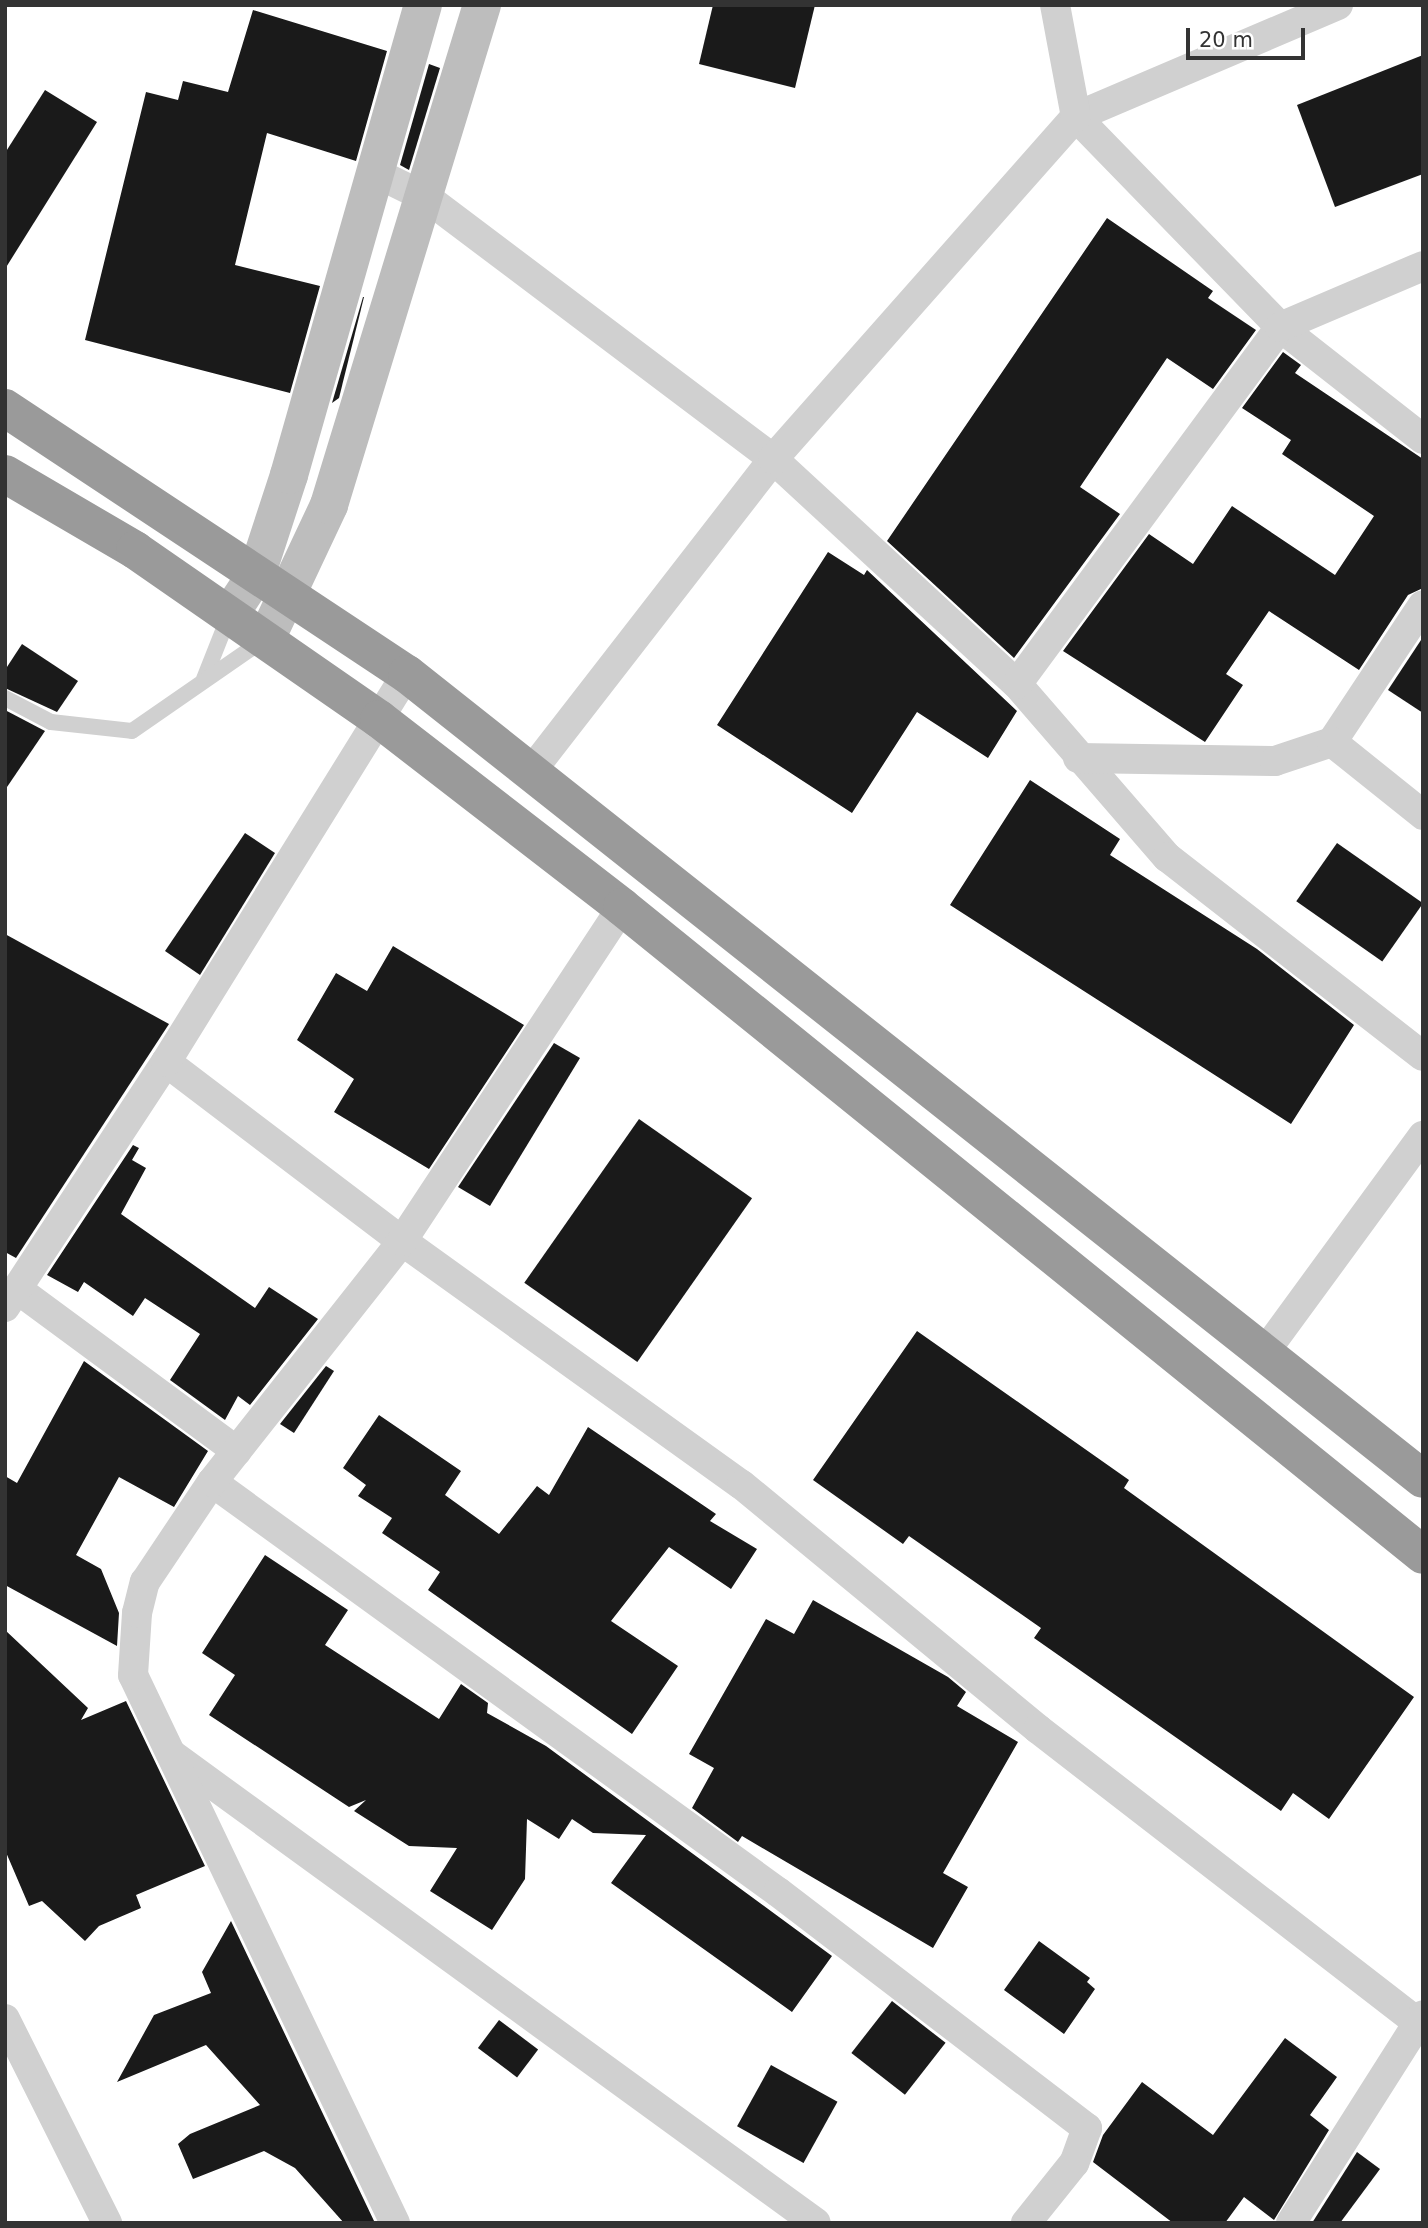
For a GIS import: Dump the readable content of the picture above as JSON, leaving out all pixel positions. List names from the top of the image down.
{
  "scale_bar": "20 m"
}
